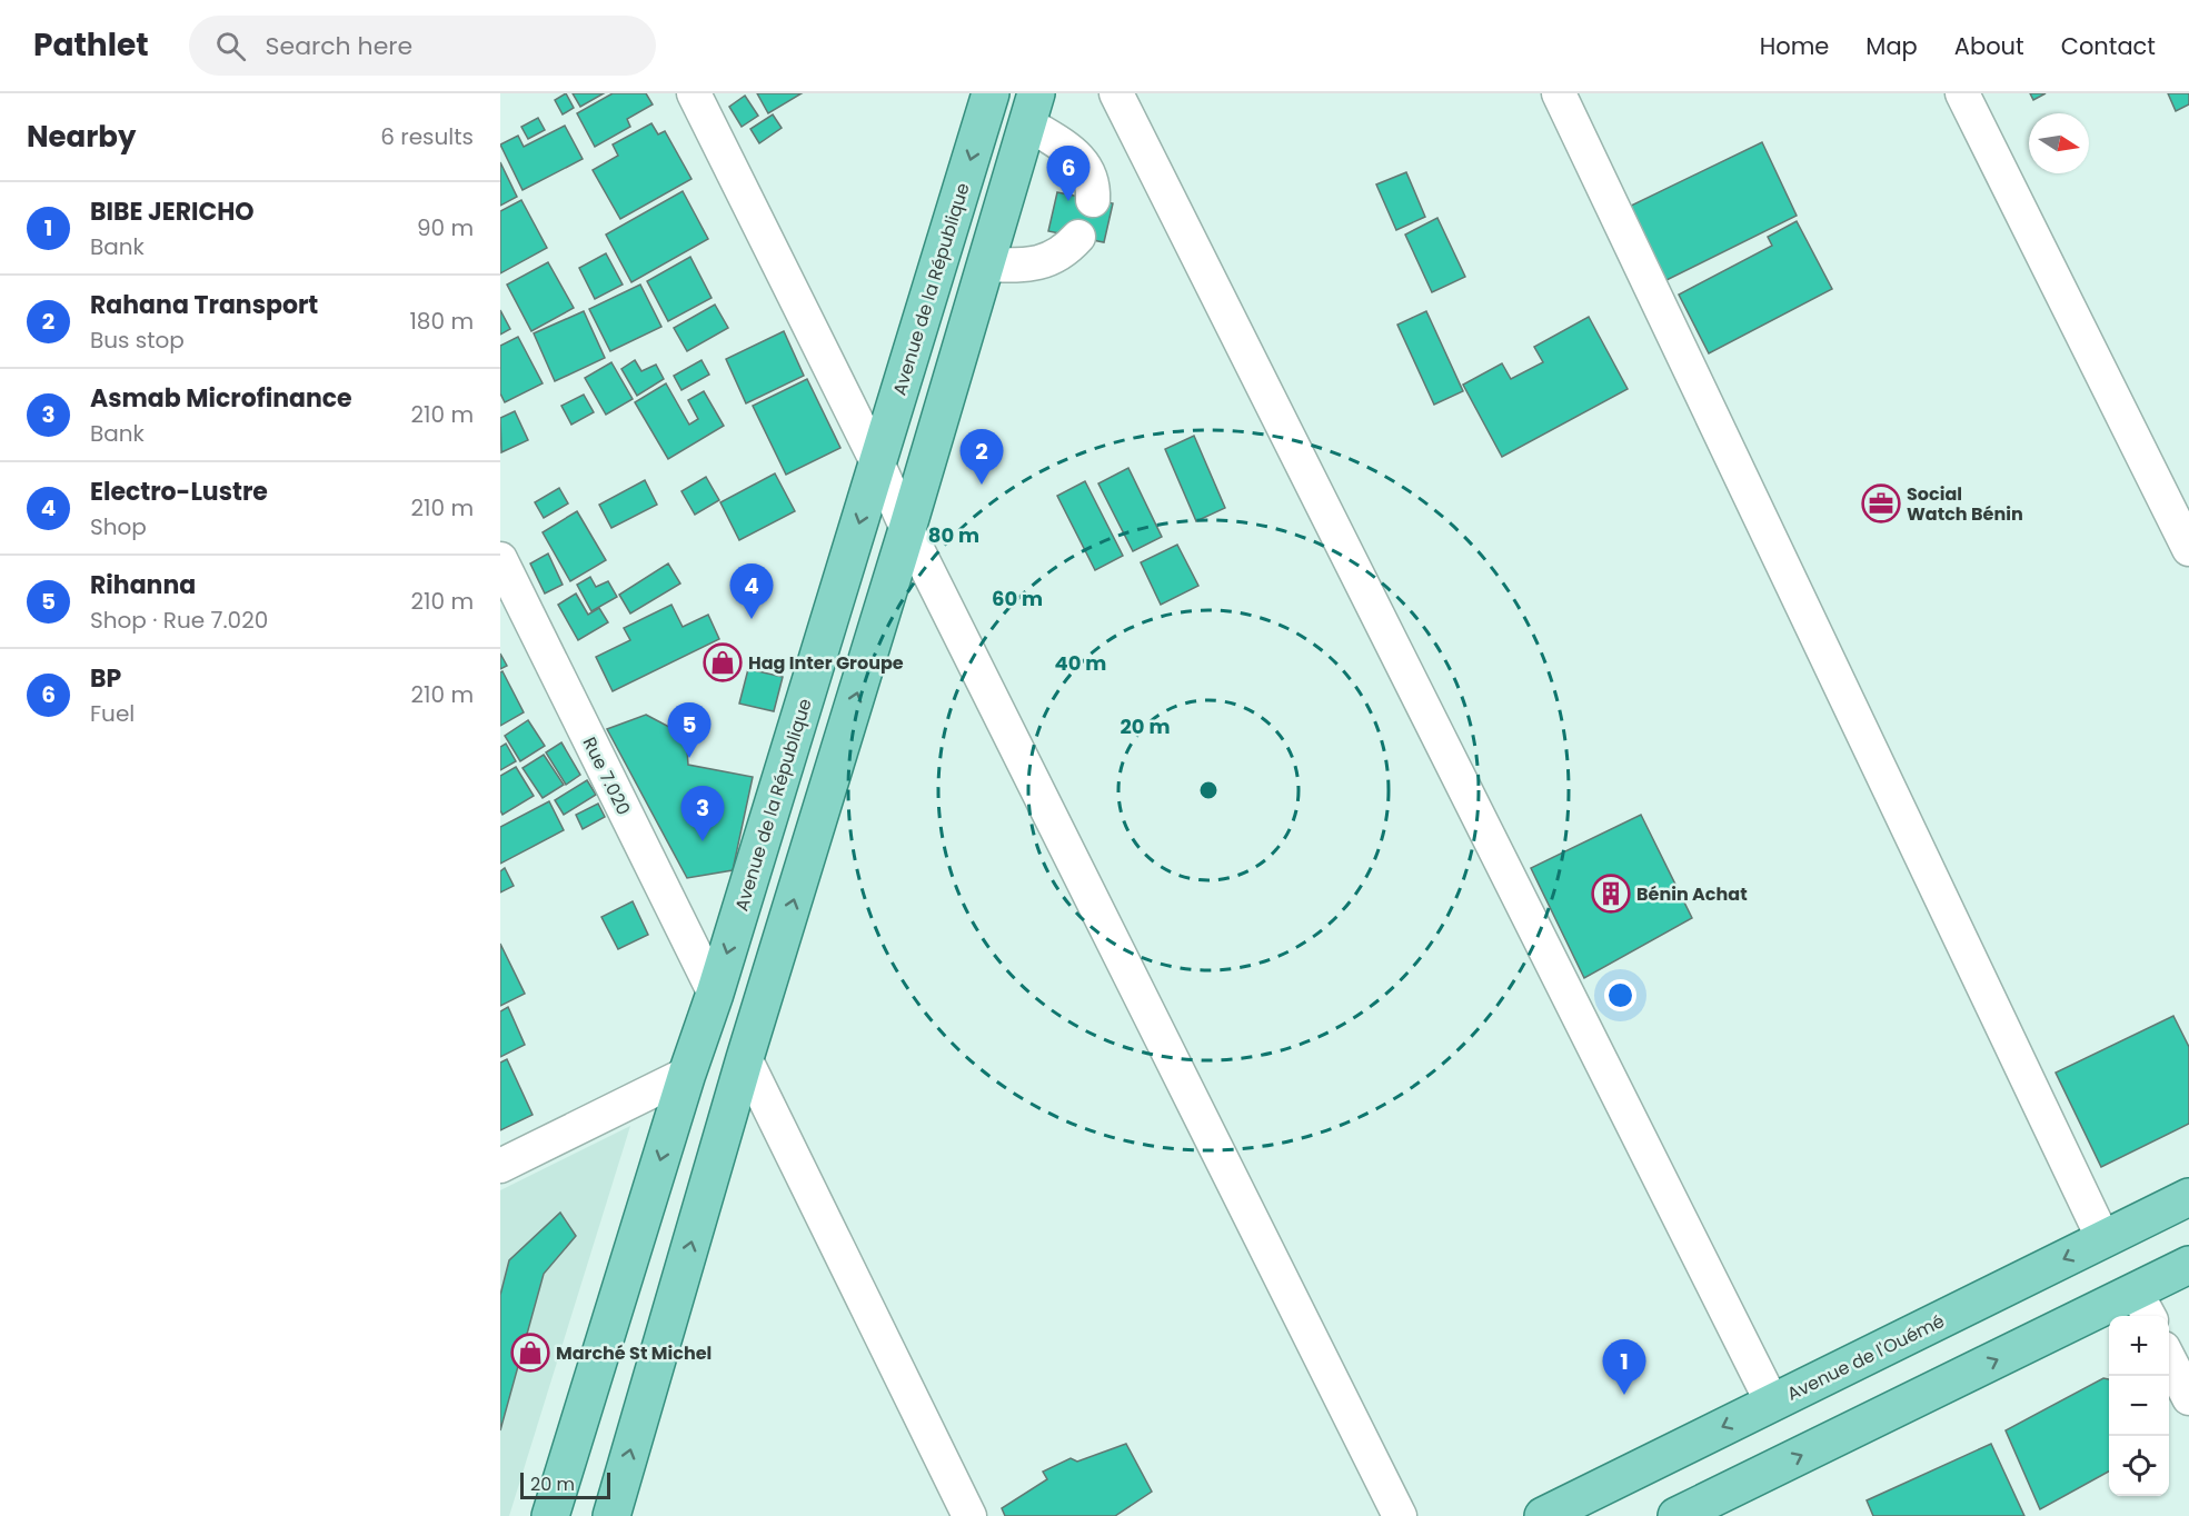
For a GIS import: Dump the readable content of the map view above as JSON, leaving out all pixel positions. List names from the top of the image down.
{
  "streets": {
    "main road": ["Avenue de la République", "Avenue de l'Ouémé"],
    "street": ["Rue 7.020"]
  },
  "crossings": [
    ["Avenue de la République", "Rue 7.020"]
  ],
  "places": {
    "office": ["Social Watch Bénin"],
    "shop": ["Hag Inter Groupe", "Marché St Michel"],
    "building": ["Bénin Achat"]
  },
  "scale_bar": "20 m",
  "north": "right",
  "page": {
    "header": "Pathlet",
    "search": "Search here",
    "nav": [
      "Home",
      "Map",
      "About",
      "Contact"
    ],
    "heading": ["Nearby", "6 results"],
    "pins": [
      "6",
      "2",
      "4",
      "5",
      "3",
      "1"
    ],
    "list": [
      {
        "mark": "1",
        "name": "BIBE JERICHO",
        "note": "Bank",
        "value": "90 m"
      },
      {
        "mark": "2",
        "name": "Rahana Transport",
        "note": "Bus stop",
        "value": "180 m"
      },
      {
        "mark": "3",
        "name": "Asmab Microfinance",
        "note": "Bank",
        "value": "210 m"
      },
      {
        "mark": "4",
        "name": "Electro-Lustre",
        "note": "Shop",
        "value": "210 m"
      },
      {
        "mark": "5",
        "name": "Rihanna",
        "note": "Shop · Rue 7.020",
        "value": "210 m"
      },
      {
        "mark": "6",
        "name": "BP",
        "note": "Fuel",
        "value": "210 m"
      }
    ],
    "map_buttons": ["+", "−"],
    "scale": "20 m"
  },
  "rings": [
    "80 m",
    "60 m",
    "40 m",
    "20 m"
  ]
}
